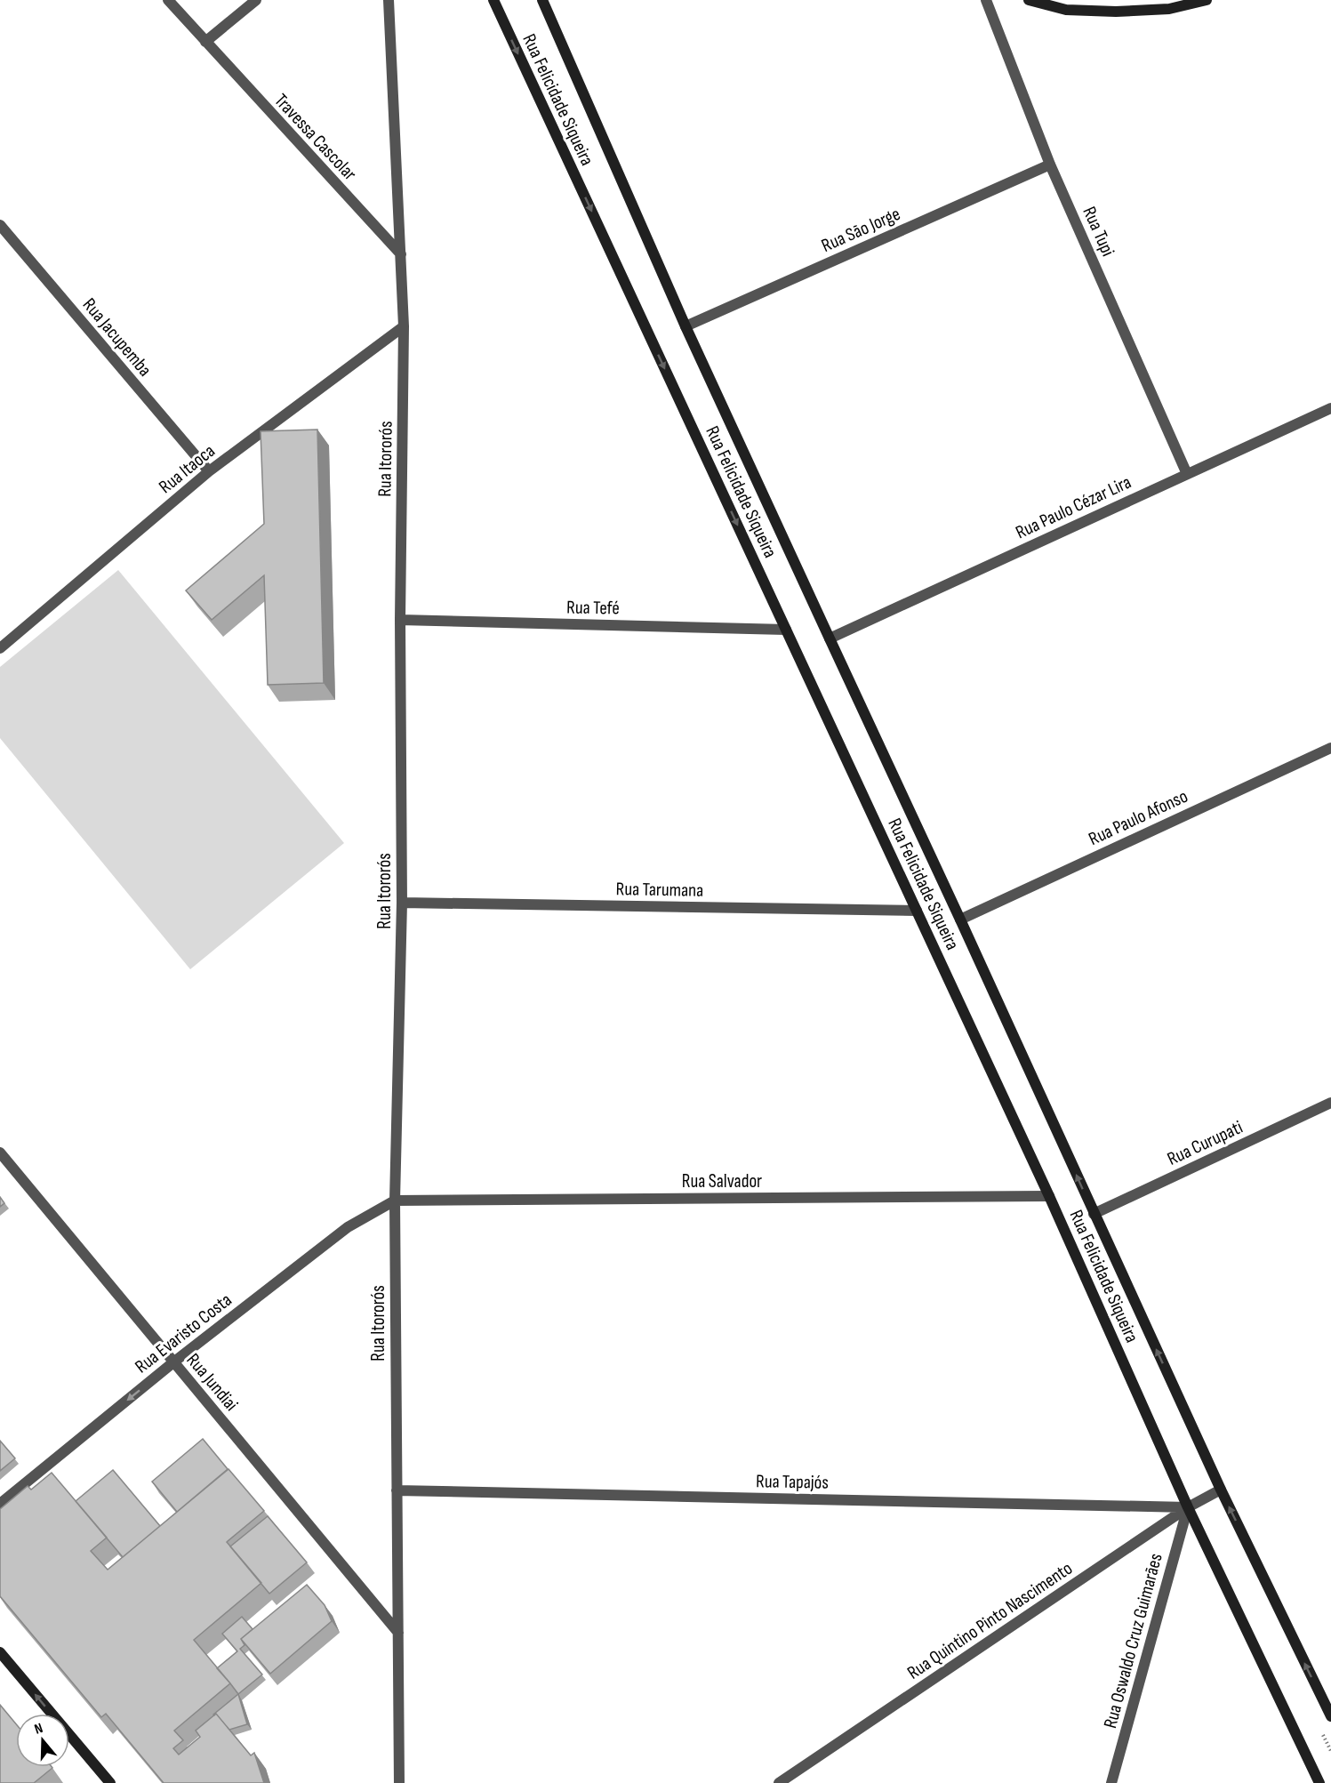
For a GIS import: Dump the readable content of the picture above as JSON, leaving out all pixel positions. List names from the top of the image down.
{
  "streets": {
    "street": [
      "Rua Felicidade Siqueira",
      "Travessa Cascolar",
      "Rua São Jorge",
      "Rua Tupi",
      "Rua Jacupemba",
      "Rua Itororós",
      "Rua Itaoca",
      "Rua Paulo Cézar Lira",
      "Rua Tefé",
      "Rua Paulo Afonso",
      "Rua Tarumana",
      "Rua Curupati",
      "Rua Salvador",
      "Rua Evaristo Costa",
      "Rua Jundiai",
      "Rua Tapajós",
      "Rua Quintino Pinto Nascimento",
      "Rua Oswaldo Cruz Guimarães"
    ]
  },
  "crossings": [
    ["Rua Felicidade Siqueira", "Rua São Jorge"],
    ["Rua Felicidade Siqueira", "Rua Paulo Cézar Lira"],
    ["Rua Felicidade Siqueira", "Rua Tefé"],
    ["Rua Felicidade Siqueira", "Rua Paulo Afonso"],
    ["Rua Felicidade Siqueira", "Rua Tarumana"],
    ["Rua Felicidade Siqueira", "Rua Curupati"],
    ["Rua Felicidade Siqueira", "Rua Salvador"],
    ["Rua Felicidade Siqueira", "Rua Tapajós"],
    ["Rua Felicidade Siqueira", "Rua Quintino Pinto Nascimento"],
    ["Rua Felicidade Siqueira", "Rua Oswaldo Cruz Guimarães"],
    ["Travessa Cascolar", "Rua Itororós"],
    ["Rua São Jorge", "Rua Tupi"],
    ["Rua Tupi", "Rua Paulo Cézar Lira"],
    ["Rua Jacupemba", "Rua Itaoca"],
    ["Rua Itororós", "Rua Itaoca"],
    ["Rua Itororós", "Rua Tefé"],
    ["Rua Itororós", "Rua Tarumana"],
    ["Rua Itororós", "Rua Salvador"],
    ["Rua Itororós", "Rua Evaristo Costa"],
    ["Rua Itororós", "Rua Jundiai"],
    ["Rua Itororós", "Rua Tapajós"],
    ["Rua Salvador", "Rua Evaristo Costa"],
    ["Rua Evaristo Costa", "Rua Jundiai"],
    ["Rua Tapajós", "Rua Quintino Pinto Nascimento"],
    ["Rua Tapajós", "Rua Oswaldo Cruz Guimarães"],
    ["Rua Quintino Pinto Nascimento", "Rua Oswaldo Cruz Guimarães"]
  ],
  "one_way": ["Rua Evaristo Costa"],
  "north": "top"
}
